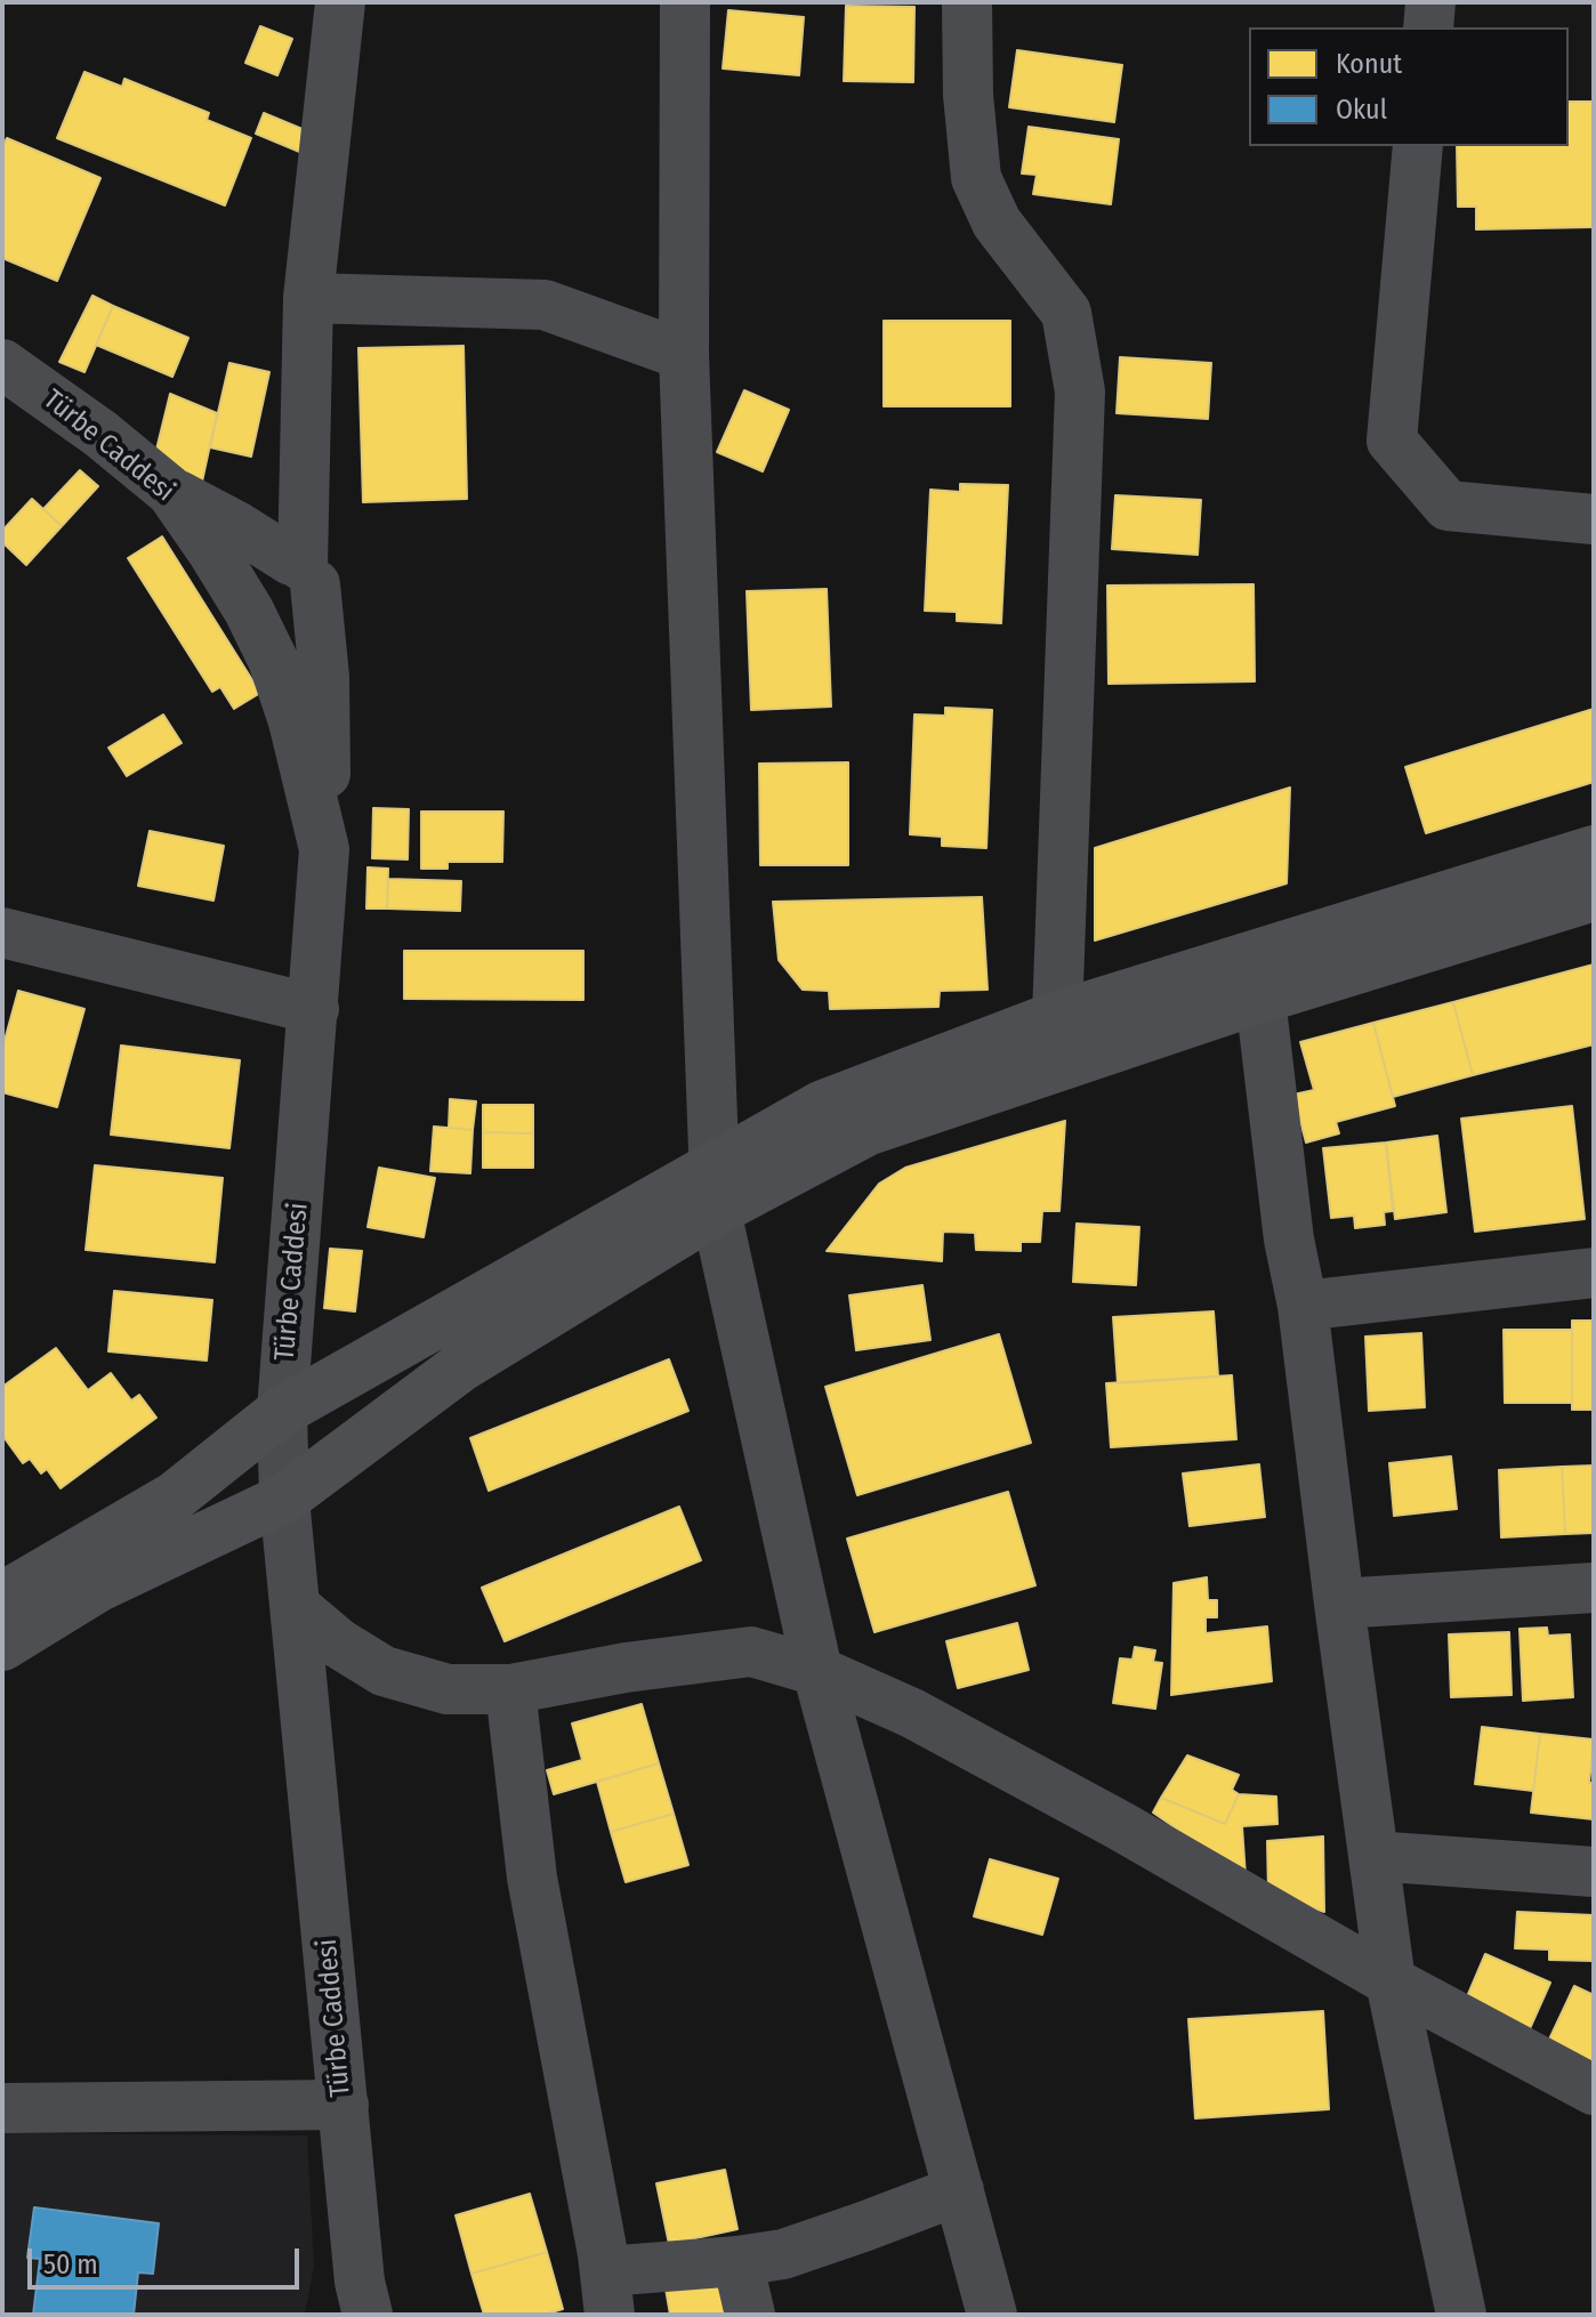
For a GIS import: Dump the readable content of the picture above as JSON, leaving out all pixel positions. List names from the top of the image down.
{
  "streets": {
    "street": ["Türbe Caddesi"]
  },
  "legend": ["Konut", "Okul"],
  "scale_bar": "50 m"
}
